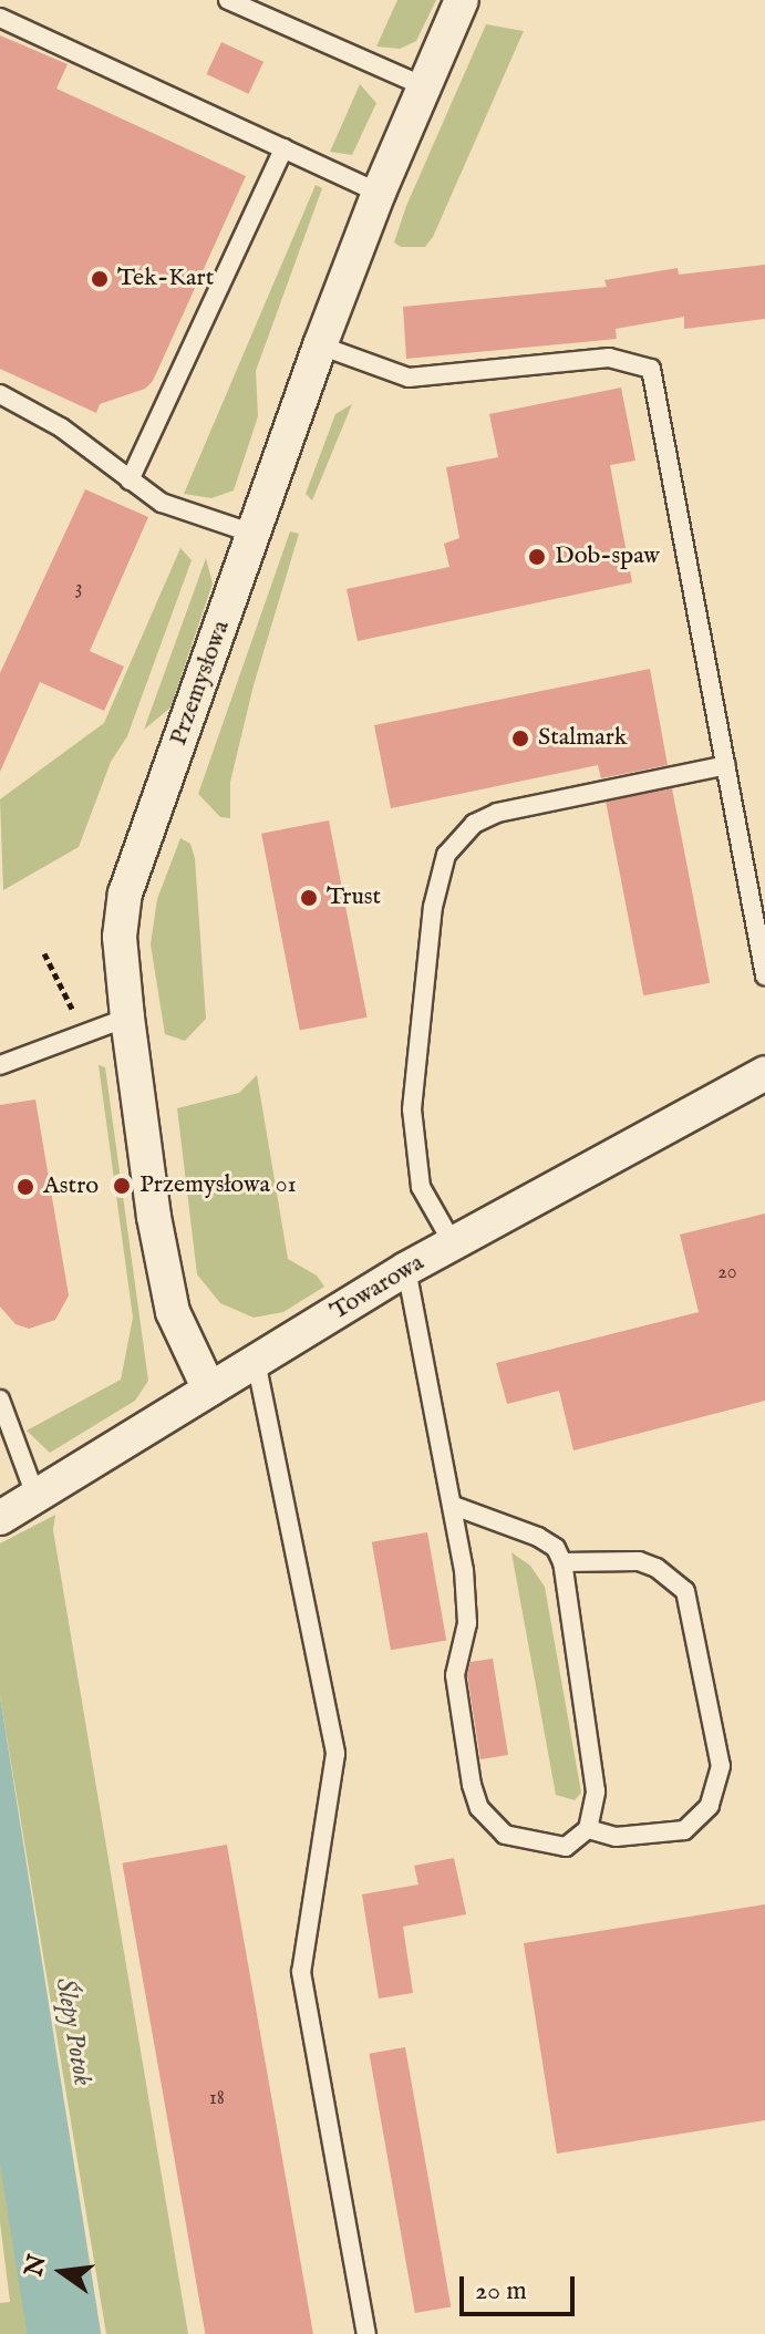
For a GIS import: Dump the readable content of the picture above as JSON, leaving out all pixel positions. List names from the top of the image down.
{
  "streets": {
    "street": ["Przemysłowa", "Towarowa"]
  },
  "crossings": [
    ["Przemysłowa", "Towarowa"]
  ],
  "water": ["Ślepy Potok"],
  "places": [
    "Tek-Kart",
    "Dob-spaw",
    "Stalmark",
    "Trust",
    "Przemysłowa 01",
    "Astro"
  ],
  "house_numbers": ["3", "20", "18"],
  "scale_bar": "20 m",
  "north": "left"
}
